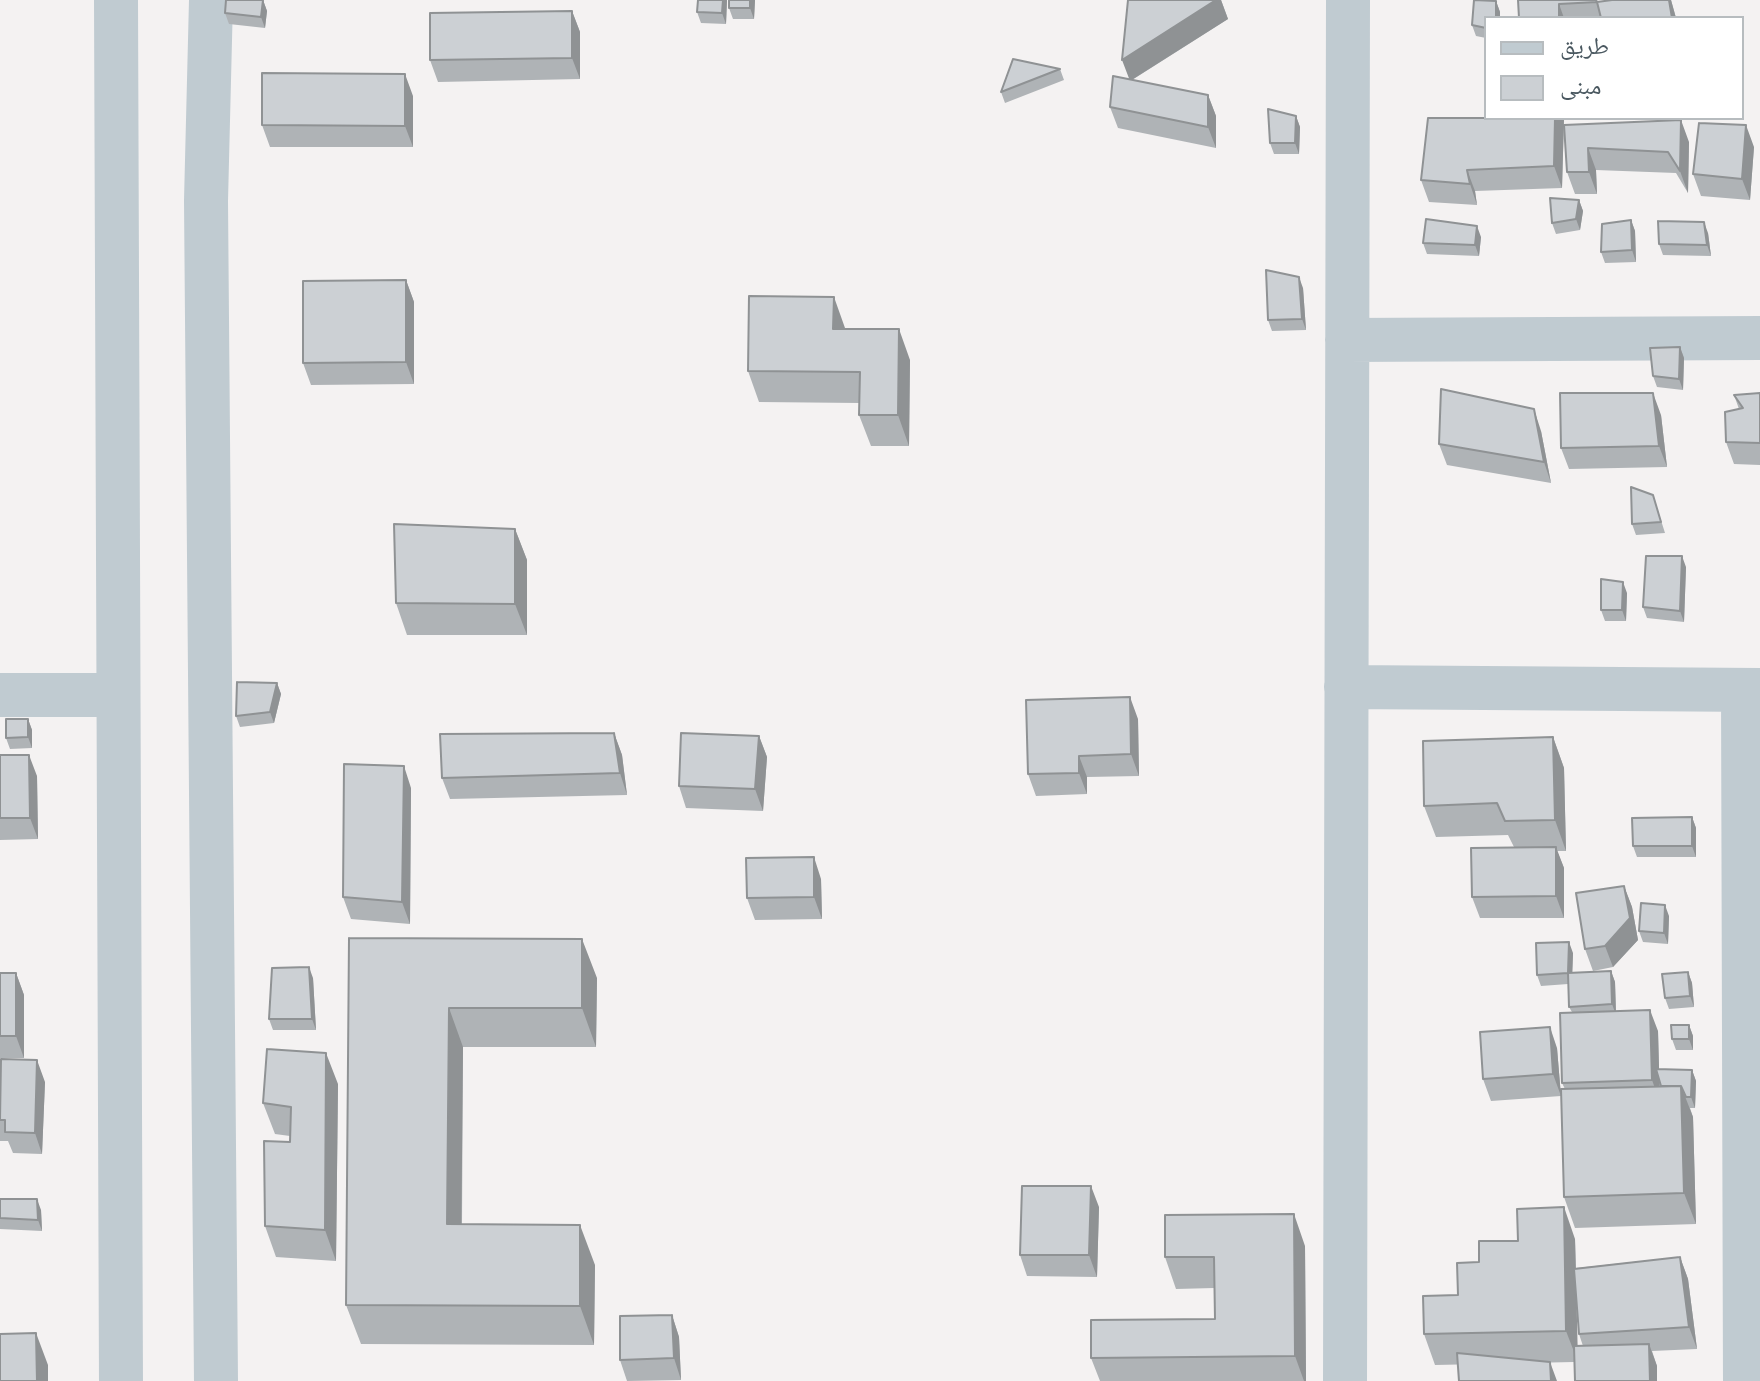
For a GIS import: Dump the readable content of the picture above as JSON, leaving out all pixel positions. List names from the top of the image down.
{
  "legend": ["طريق", "مبنى"]
}
